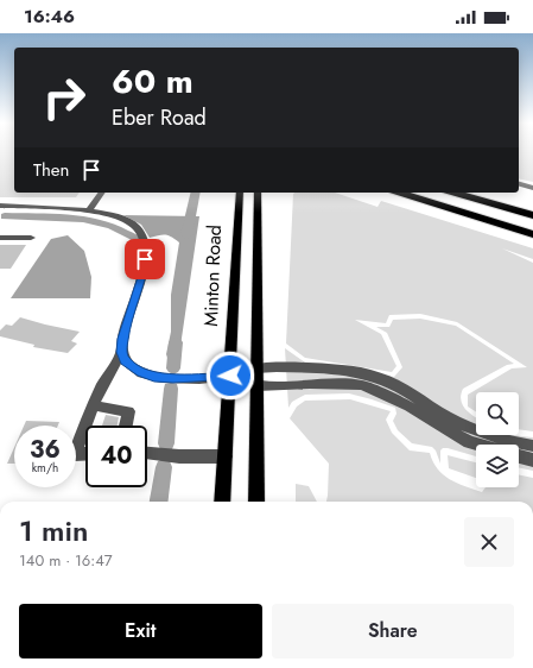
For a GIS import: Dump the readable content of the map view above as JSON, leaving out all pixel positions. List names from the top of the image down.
{
  "streets": {
    "main road": ["Minton Road"]
  },
  "page": {
    "status": "16:46",
    "turn": ["60 m", "Eber Road"],
    "then": "Then",
    "speed": "36 km/h",
    "limit": "40",
    "heading": ["1 min", "140 m · 16:47"],
    "buttons": ["Exit", "Share"]
  }
}
